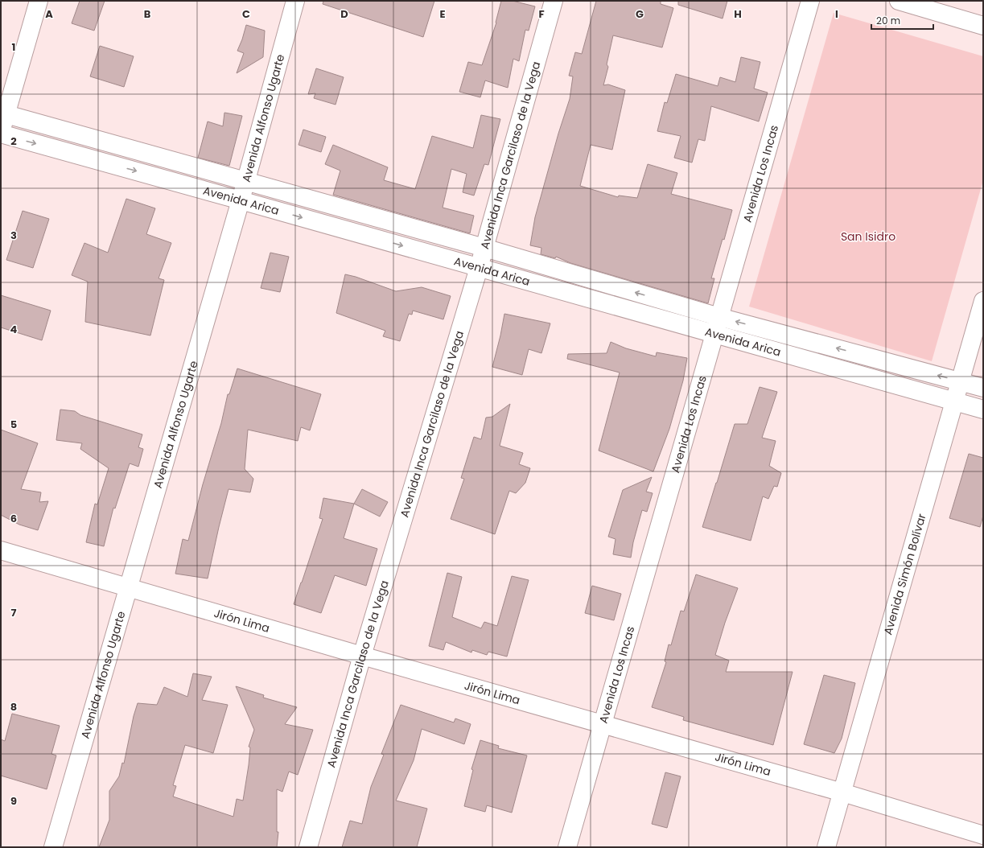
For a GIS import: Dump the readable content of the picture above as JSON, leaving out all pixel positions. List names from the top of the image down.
{
  "streets": {
    "street": [
      "Avenida Alfonso Ugarte",
      "Avenida Inca Garcilaso de la Vega",
      "Avenida Los Incas",
      "Avenida Arica",
      "Avenida Simón Bolívar",
      "Jirón Lima"
    ]
  },
  "crossings": [
    ["Avenida Alfonso Ugarte", "Avenida Arica"],
    ["Avenida Alfonso Ugarte", "Jirón Lima"],
    ["Avenida Inca Garcilaso de la Vega", "Avenida Arica"],
    ["Avenida Inca Garcilaso de la Vega", "Jirón Lima"],
    ["Avenida Los Incas", "Avenida Arica"],
    ["Avenida Los Incas", "Jirón Lima"],
    ["Avenida Arica", "Avenida Simón Bolívar"],
    ["Avenida Simón Bolívar", "Jirón Lima"]
  ],
  "parks": ["San Isidro"],
  "scale_bar": "20 m",
  "grid": {
    "columns": [
      "A",
      "B",
      "C",
      "D",
      "E",
      "F",
      "G",
      "H",
      "I"
    ],
    "rows": [
      "1",
      "2",
      "3",
      "4",
      "5",
      "6",
      "7",
      "8",
      "9"
    ]
  }
}
